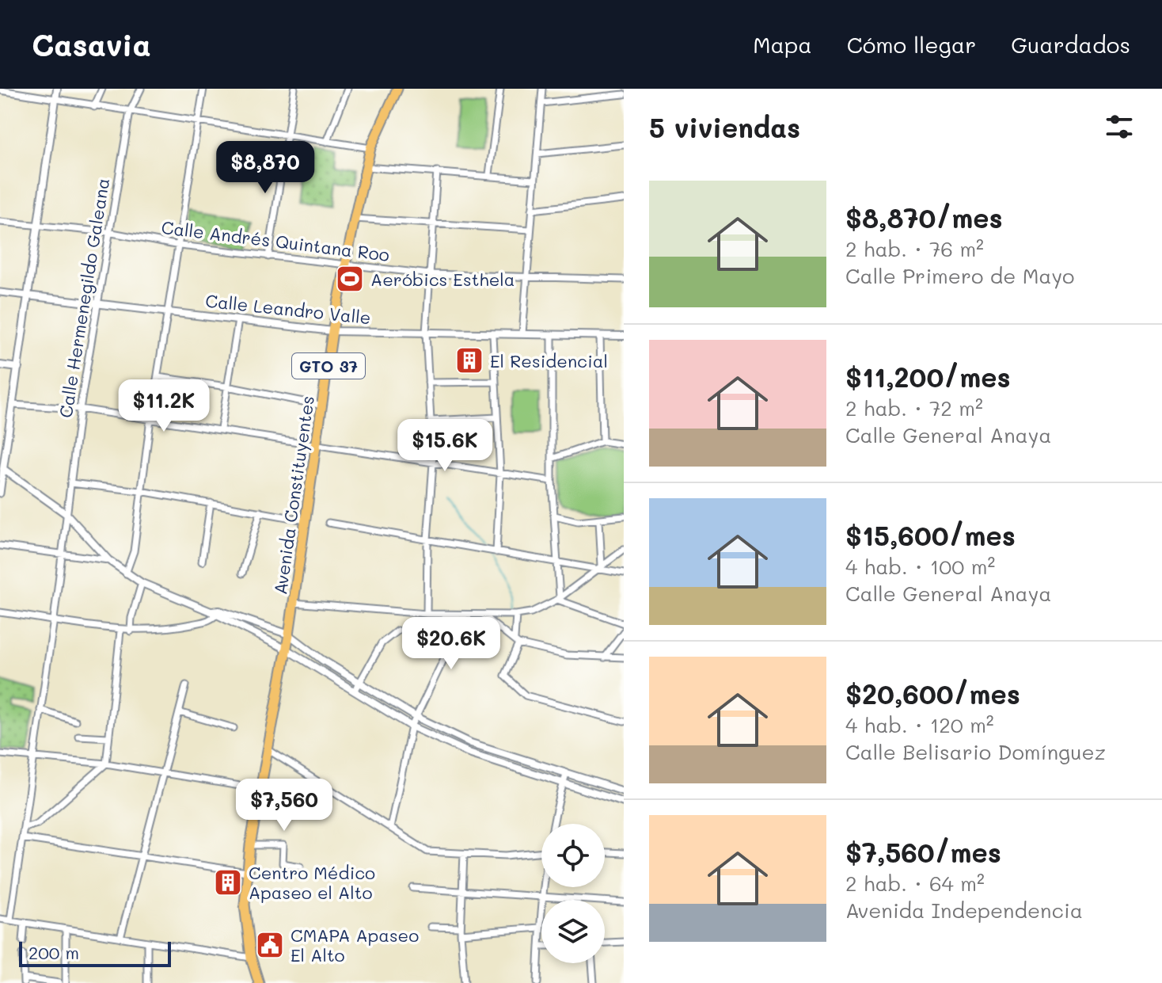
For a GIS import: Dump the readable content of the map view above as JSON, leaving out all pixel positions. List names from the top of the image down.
{
  "streets": {
    "main road": ["GTO 37", "Avenida Constituyentes"],
    "street": ["Calle Andrés Quintana Roo", "Calle Hermenegildo Galeana", "Calle Leandro Valle"]
  },
  "crossings": [
    ["Calle Andrés Quintana Roo", "Calle Hermenegildo Galeana"],
    ["Calle Andrés Quintana Roo", "Avenida Constituyentes"],
    ["Calle Hermenegildo Galeana", "Calle Leandro Valle"],
    ["Calle Leandro Valle", "Avenida Constituyentes"],
    ["GTO 37", "Avenida Constituyentes"]
  ],
  "places": {
    "sports": ["Aeróbics Esthela"],
    "building": ["El Residencial", "Centro Médico Apaseo el Alto"],
    "public building": ["CMAPA Apaseo El Alto"]
  },
  "scale_bar": "200 m",
  "page": {
    "header": "Casavia",
    "nav": ["Mapa", "Cómo llegar", "Guardados"],
    "heading": "5 viviendas",
    "price": [
      "$8,870",
      "$11.2K",
      "$15.6K",
      "$20.6K",
      "$7,560"
    ],
    "list": [
      {
        "name": "$8,870/mes",
        "note": "2 hab. · 76 m² · Calle Primero de Mayo"
      },
      {
        "name": "$11,200/mes",
        "note": "2 hab. · 72 m² · Calle General Anaya"
      },
      {
        "name": "$15,600/mes",
        "note": "4 hab. · 100 m² · Calle General Anaya"
      },
      {
        "name": "$20,600/mes",
        "note": "4 hab. · 120 m² · Calle Belisario Domínguez"
      },
      {
        "name": "$7,560/mes",
        "note": "2 hab. · 64 m² · Avenida Independencia"
      }
    ],
    "scale": "200 m"
  }
}
